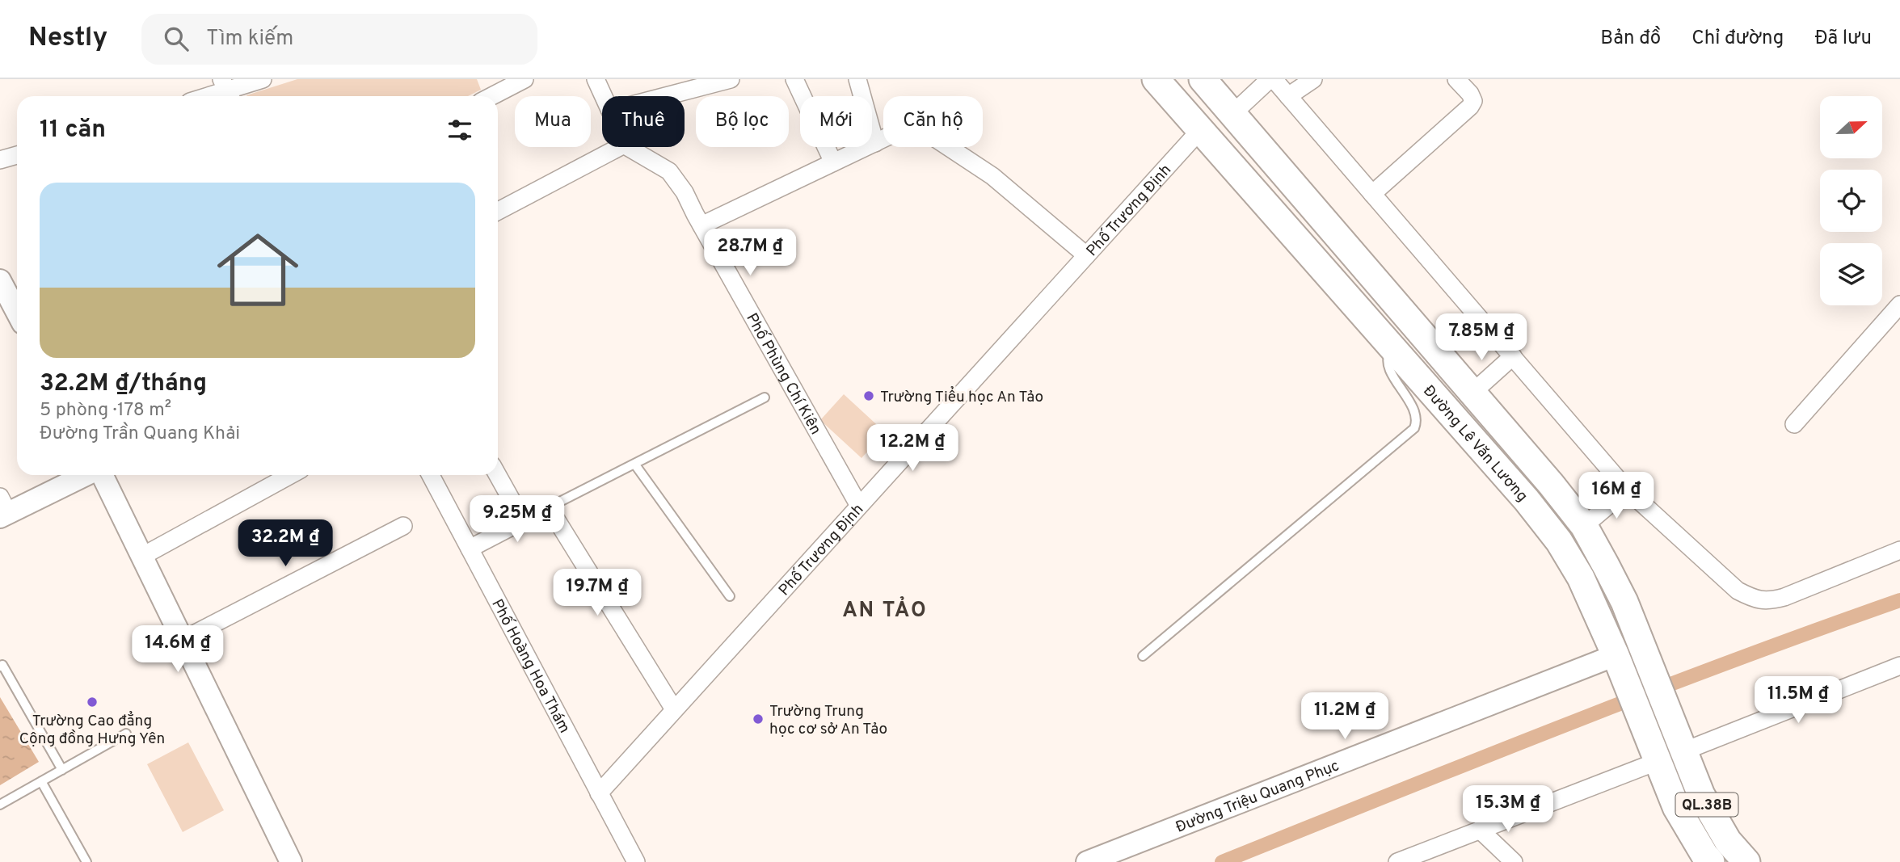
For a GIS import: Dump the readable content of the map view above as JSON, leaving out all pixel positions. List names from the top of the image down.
{
  "streets": {
    "highway": ["Đường Lê Văn Lương", "QL.38B"],
    "street": [
      "Phố Trương Định",
      "Phố Phùng Chí Kiên",
      "Phố Hoàng Hoa Thám",
      "Đường Triệu Quang Phục"
    ]
  },
  "crossings": [
    ["Phố Trương Định", "Phố Phùng Chí Kiên"],
    ["Phố Trương Định", "Đường Lê Văn Lương"],
    ["Phố Trương Định", "Phố Hoàng Hoa Thám"],
    ["Đường Lê Văn Lương", "Đường Triệu Quang Phục"]
  ],
  "districts": ["AN TẢO"],
  "places": ["Trường Tiểu học An Tảo", "Trường Cao đẳng Cộng đồng Hưng Yên", "Trường Trung học cơ sở An Tảo"],
  "north": "right",
  "page": {
    "header": "Nestly",
    "search": "Tìm kiếm",
    "nav": ["Bản đồ", "Chỉ đường", "Đã lưu"],
    "chip": [
      "Mua",
      "Thuê",
      "Bộ lọc",
      "Mới",
      "Căn hộ"
    ],
    "heading": "11 căn",
    "list": [
      {
        "name": "32.2M ₫/tháng",
        "note": "5 phòng · 178 m² · Đường Trần Quang Khải"
      }
    ],
    "price": [
      "28.7M ₫",
      "7.85M ₫",
      "12.2M ₫",
      "16M ₫",
      "9.25M ₫",
      "32.2M ₫",
      "19.7M ₫",
      "14.6M ₫",
      "11.5M ₫",
      "11.2M ₫",
      "15.3M ₫"
    ]
  }
}
